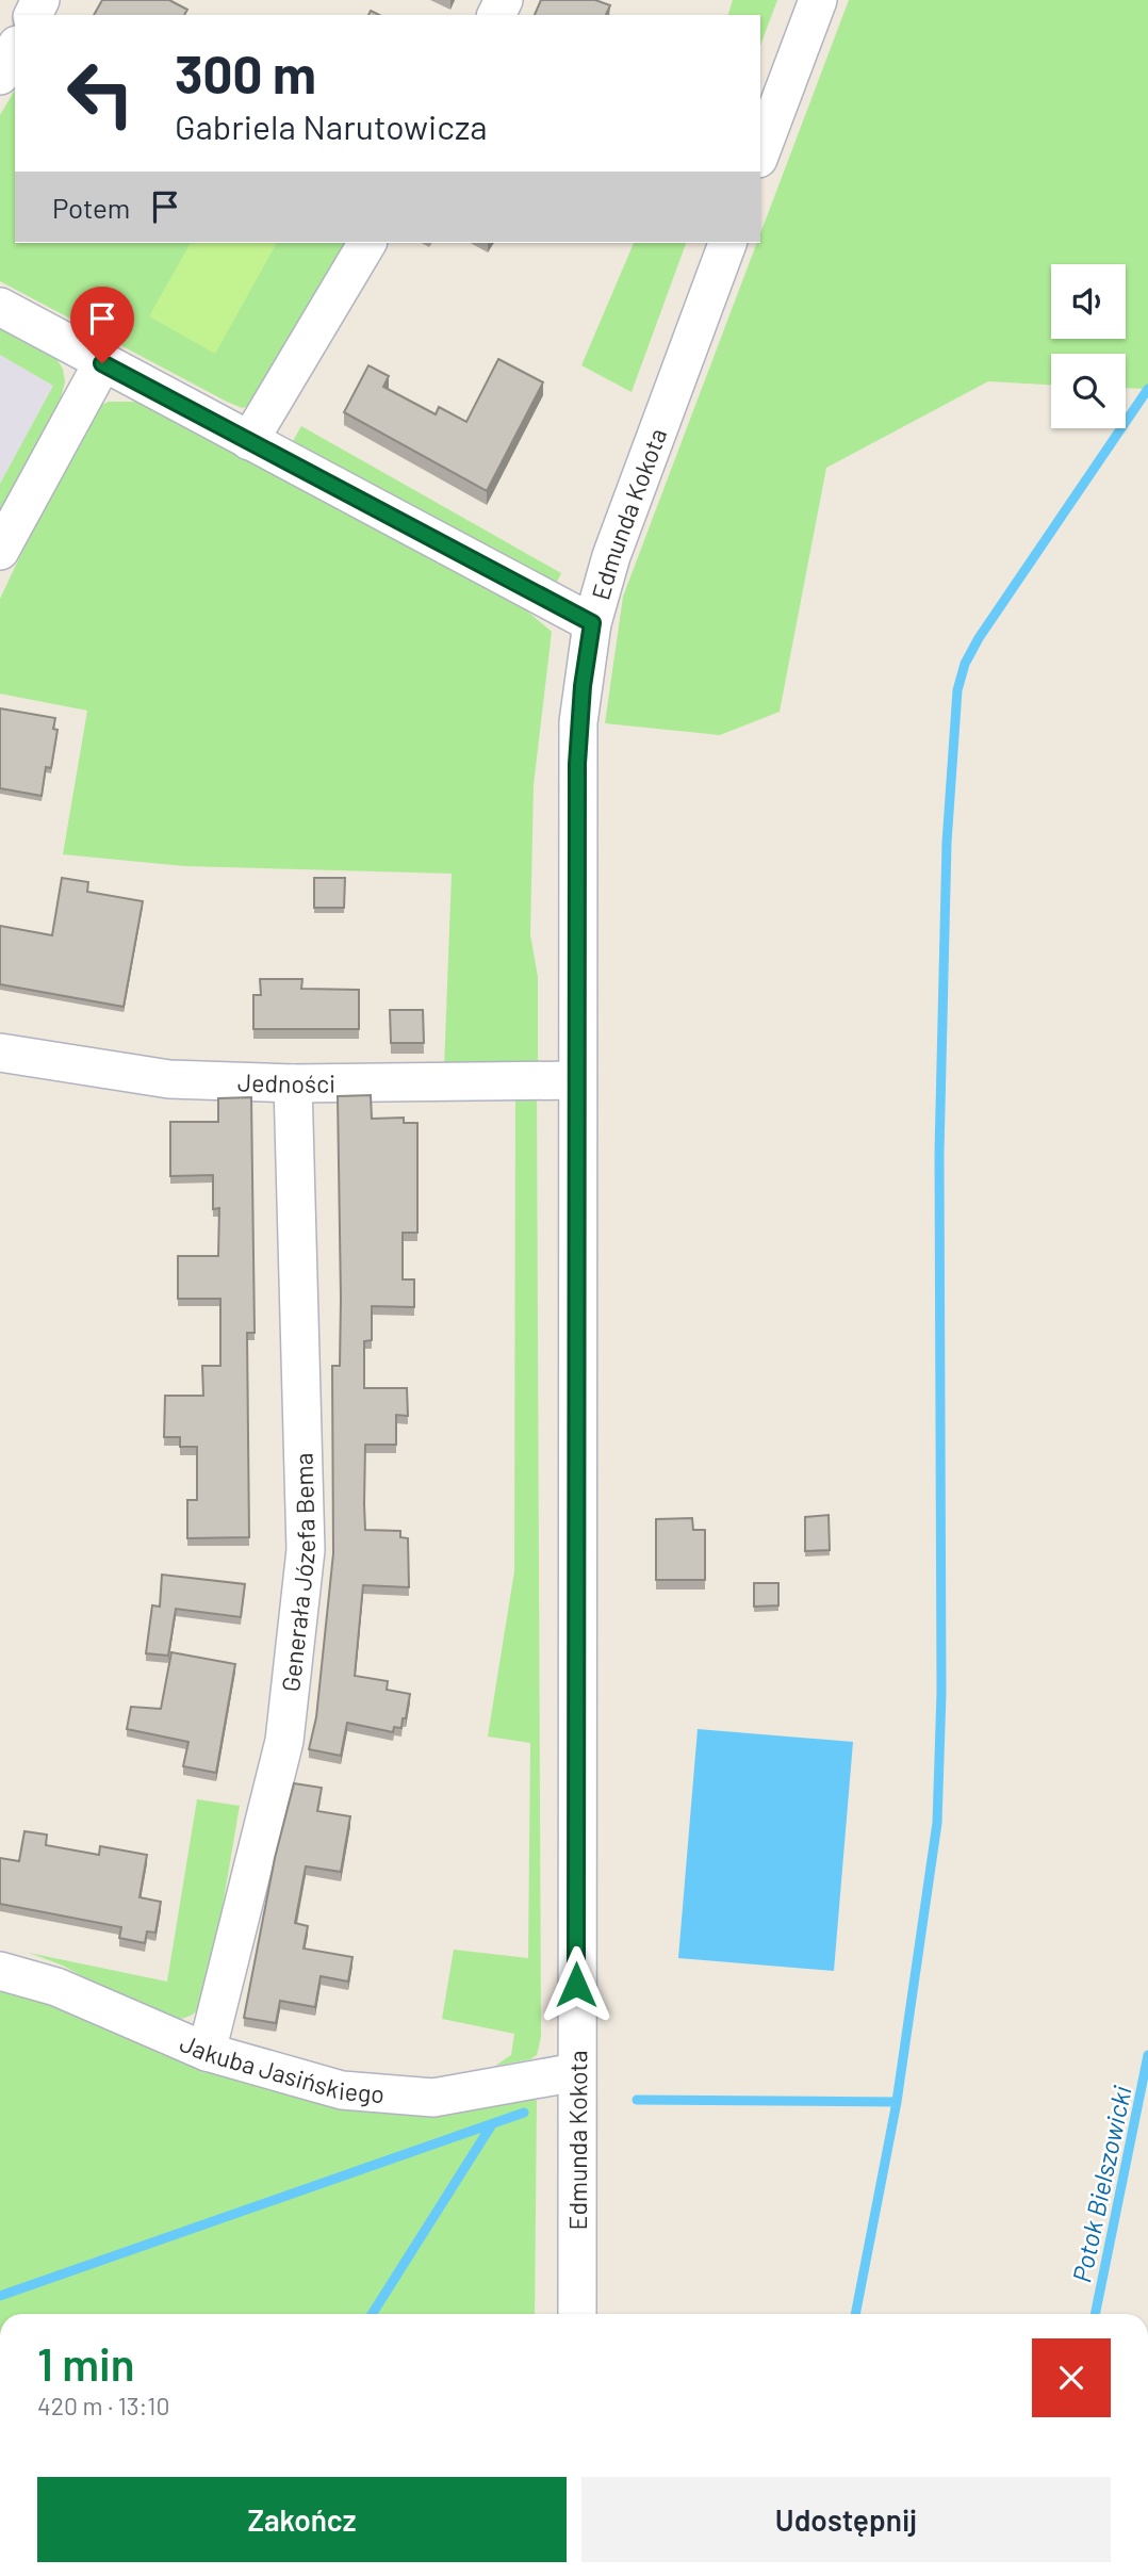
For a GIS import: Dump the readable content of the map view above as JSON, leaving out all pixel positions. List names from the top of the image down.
{
  "streets": {
    "street": [
      "Edmunda Kokota",
      "Jedności",
      "Generała Józefa Bema",
      "Jakuba Jasińskiego"
    ]
  },
  "crossings": [
    ["Edmunda Kokota", "Jedności"],
    ["Edmunda Kokota", "Jakuba Jasińskiego"],
    ["Jedności", "Generała Józefa Bema"],
    ["Generała Józefa Bema", "Jakuba Jasińskiego"]
  ],
  "water": ["Potok Bielszowicki"],
  "page": {
    "turn": ["300 m", "Gabriela Narutowicza"],
    "then": "Potem",
    "heading": ["1 min", "420 m · 13:10"],
    "buttons": ["Zakończ", "Udostępnij"]
  }
}
